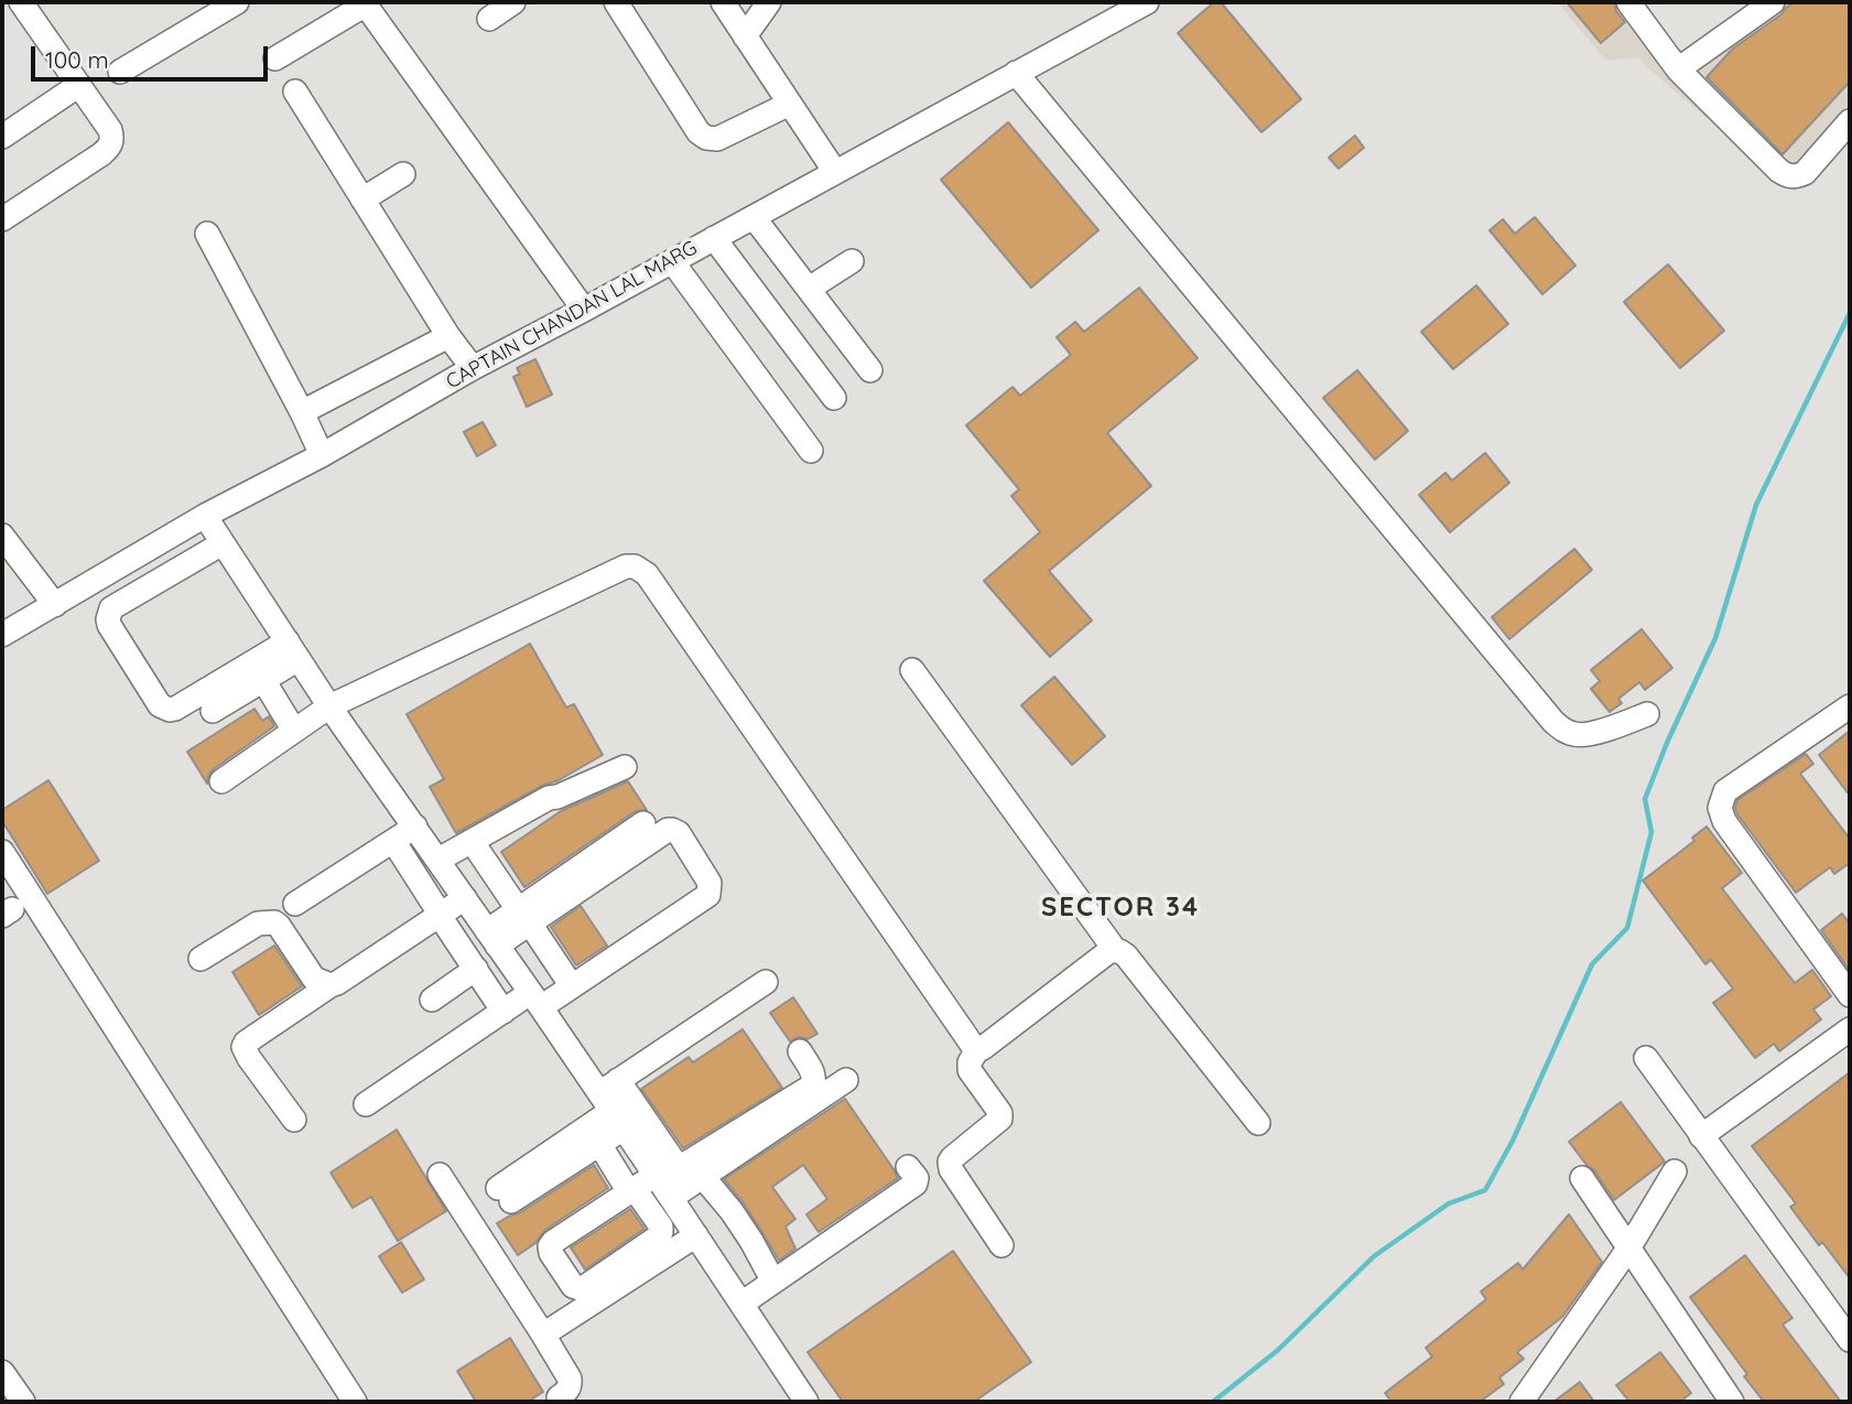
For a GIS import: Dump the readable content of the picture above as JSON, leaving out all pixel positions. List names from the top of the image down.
{
  "streets": {
    "street": ["CAPTAIN CHANDAN LAL MARG"]
  },
  "districts": ["SECTOR 34"],
  "scale_bar": "100 m"
}
